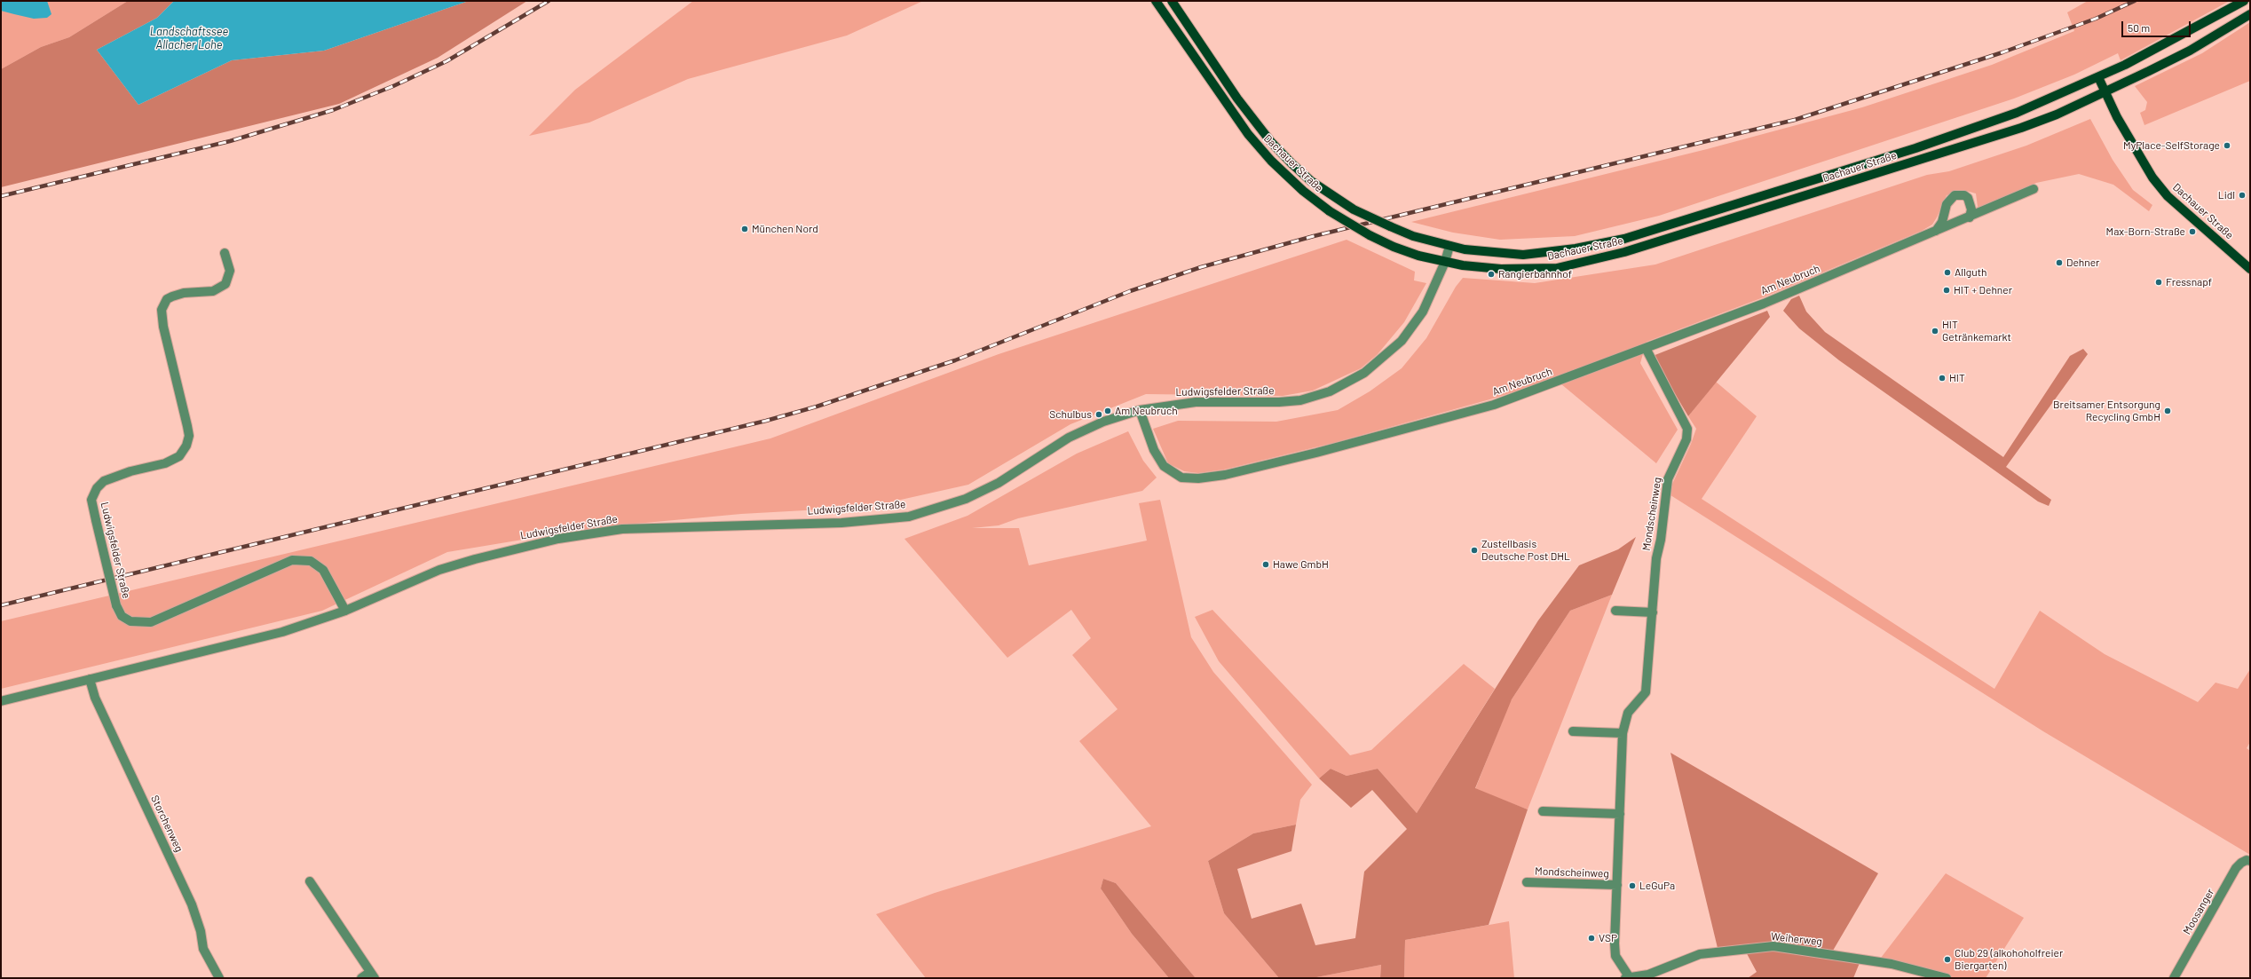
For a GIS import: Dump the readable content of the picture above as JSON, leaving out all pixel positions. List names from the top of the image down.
{
  "streets": {
    "main road": ["Dachauer Straße"],
    "street": [
      "Am Neubruch",
      "Ludwigsfelder Straße",
      "Mondscheinweg",
      "Storchenweg",
      "Moosanger",
      "Weiherweg"
    ]
  },
  "crossings": [
    ["Dachauer Straße", "Ludwigsfelder Straße"],
    ["Am Neubruch", "Ludwigsfelder Straße"],
    ["Am Neubruch", "Mondscheinweg"],
    ["Ludwigsfelder Straße", "Storchenweg"],
    ["Mondscheinweg", "Weiherweg"]
  ],
  "water": ["Landschaftssee Allacher Lohe"],
  "places": [
    "MyPlace-SelfStorage",
    "Lidl",
    "München Nord",
    "Max-Born-Straße",
    "Dehner",
    "Allguth",
    "Rangierbahnhof",
    "Fressnapf",
    "HIT + Dehner",
    "HIT Getränkemarkt",
    "HIT",
    "Am Neubruch",
    "Breitsamer Entsorgung Recycling GmbH",
    "Schulbus",
    "Zustellbasis Deutsche Post DHL",
    "Hawe GmbH",
    "LeGuPa",
    "VSP",
    "Club 29 (alkohoholfreier Biergarten)"
  ],
  "scale_bar": "50 m"
}
